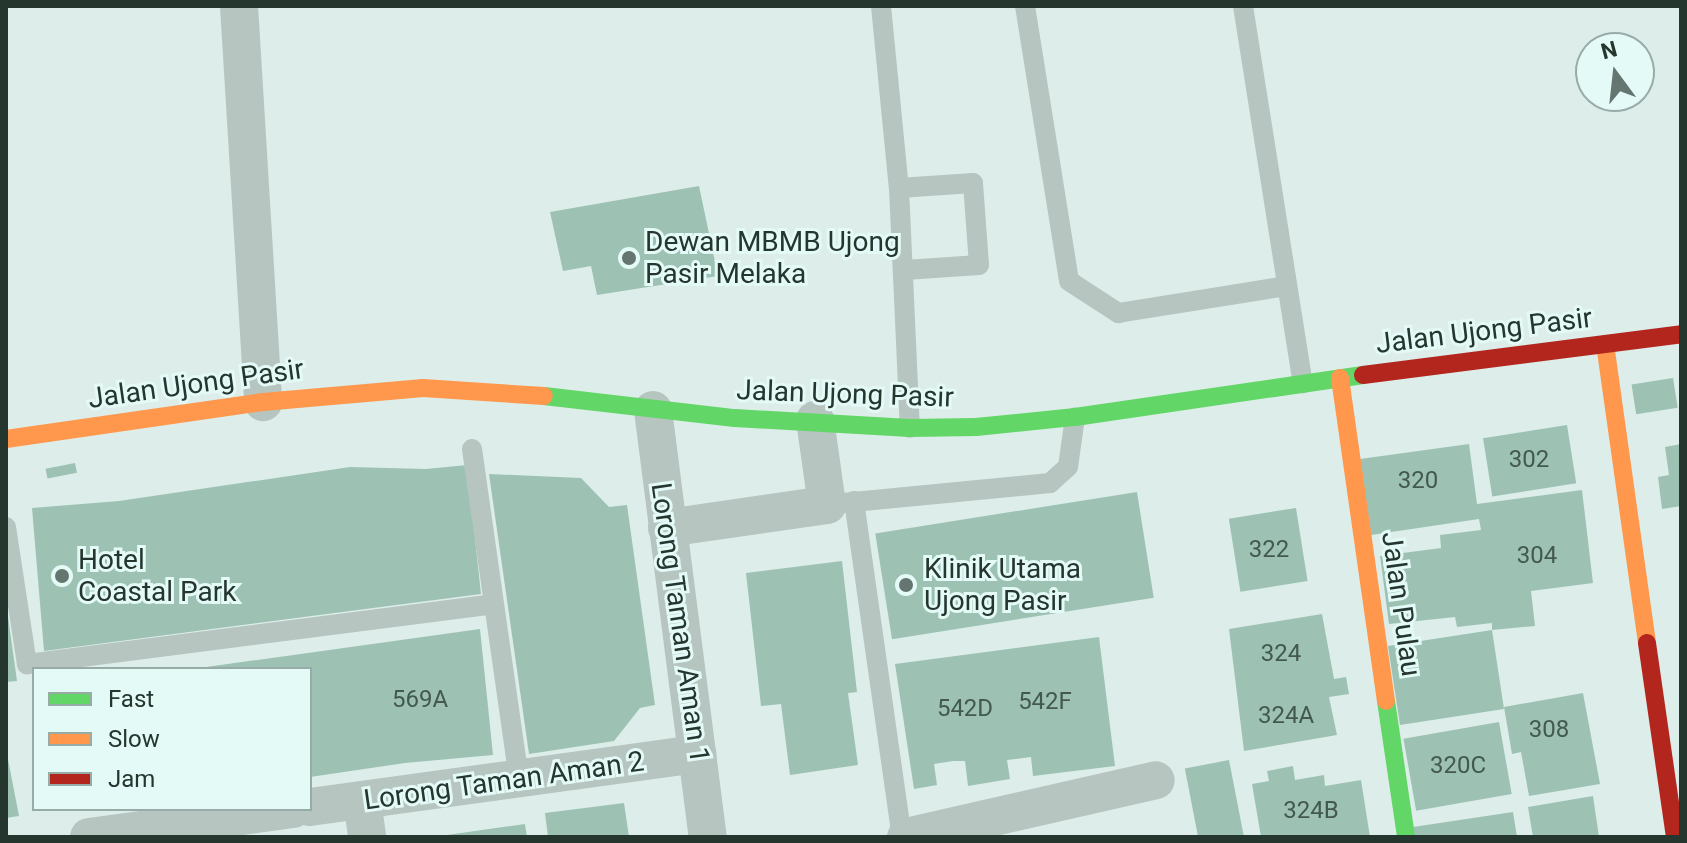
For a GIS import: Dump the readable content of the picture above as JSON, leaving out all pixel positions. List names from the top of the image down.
{
  "streets": {
    "main road": ["Jalan Ujong Pasir", "Jalan Pulau"],
    "street": ["Lorong Taman Aman 1", "Lorong Taman Aman 2"]
  },
  "crossings": [
    ["Jalan Ujong Pasir", "Jalan Pulau"],
    ["Jalan Ujong Pasir", "Lorong Taman Aman 1"],
    ["Lorong Taman Aman 1", "Lorong Taman Aman 2"]
  ],
  "places": ["Dewan MBMB Ujong Pasir Melaka", "Hotel Coastal Park", "Klinik Utama Ujong Pasir"],
  "house_numbers": [
    "302",
    "320",
    "322",
    "304",
    "324",
    "569A",
    "542F",
    "542D",
    "324A",
    "308",
    "320C",
    "324B"
  ],
  "legend": ["Fast", "Slow", "Jam"],
  "north": "top"
}
